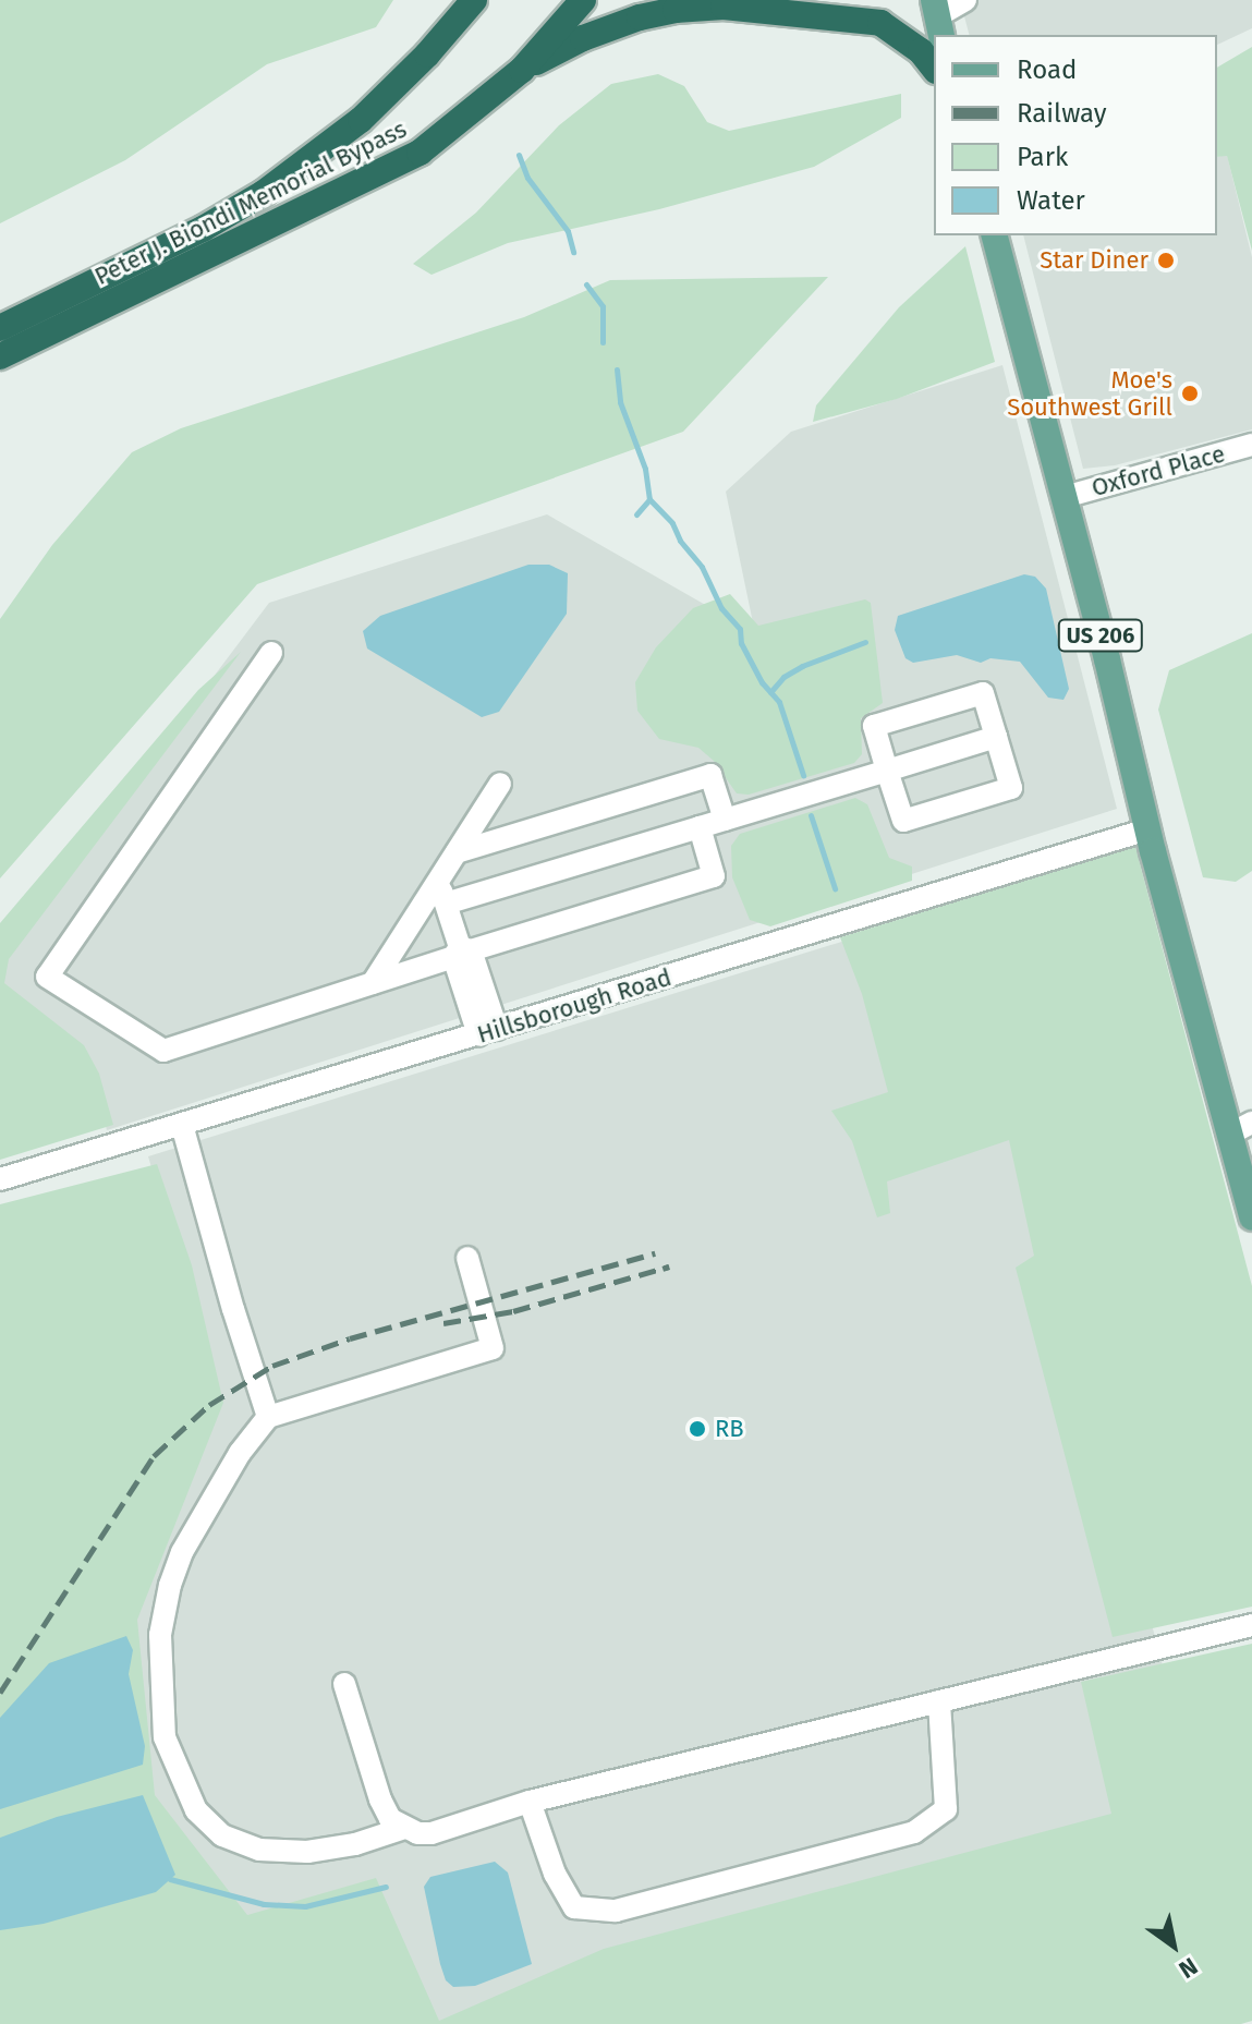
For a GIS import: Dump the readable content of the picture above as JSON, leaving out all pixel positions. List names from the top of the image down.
{
  "streets": {
    "highway": ["Peter J. Biondi Memorial Bypass"],
    "main road": ["US 206"],
    "street": ["Oxford Place", "Hillsborough Road"]
  },
  "crossings": [
    ["Oxford Place", "US 206"],
    ["US 206", "Hillsborough Road"]
  ],
  "places": ["Star Diner", "Moe's Southwest Grill", "RB"],
  "legend": [
    "Road",
    "Railway",
    "Park",
    "Water"
  ],
  "north": "bottom right"
}
